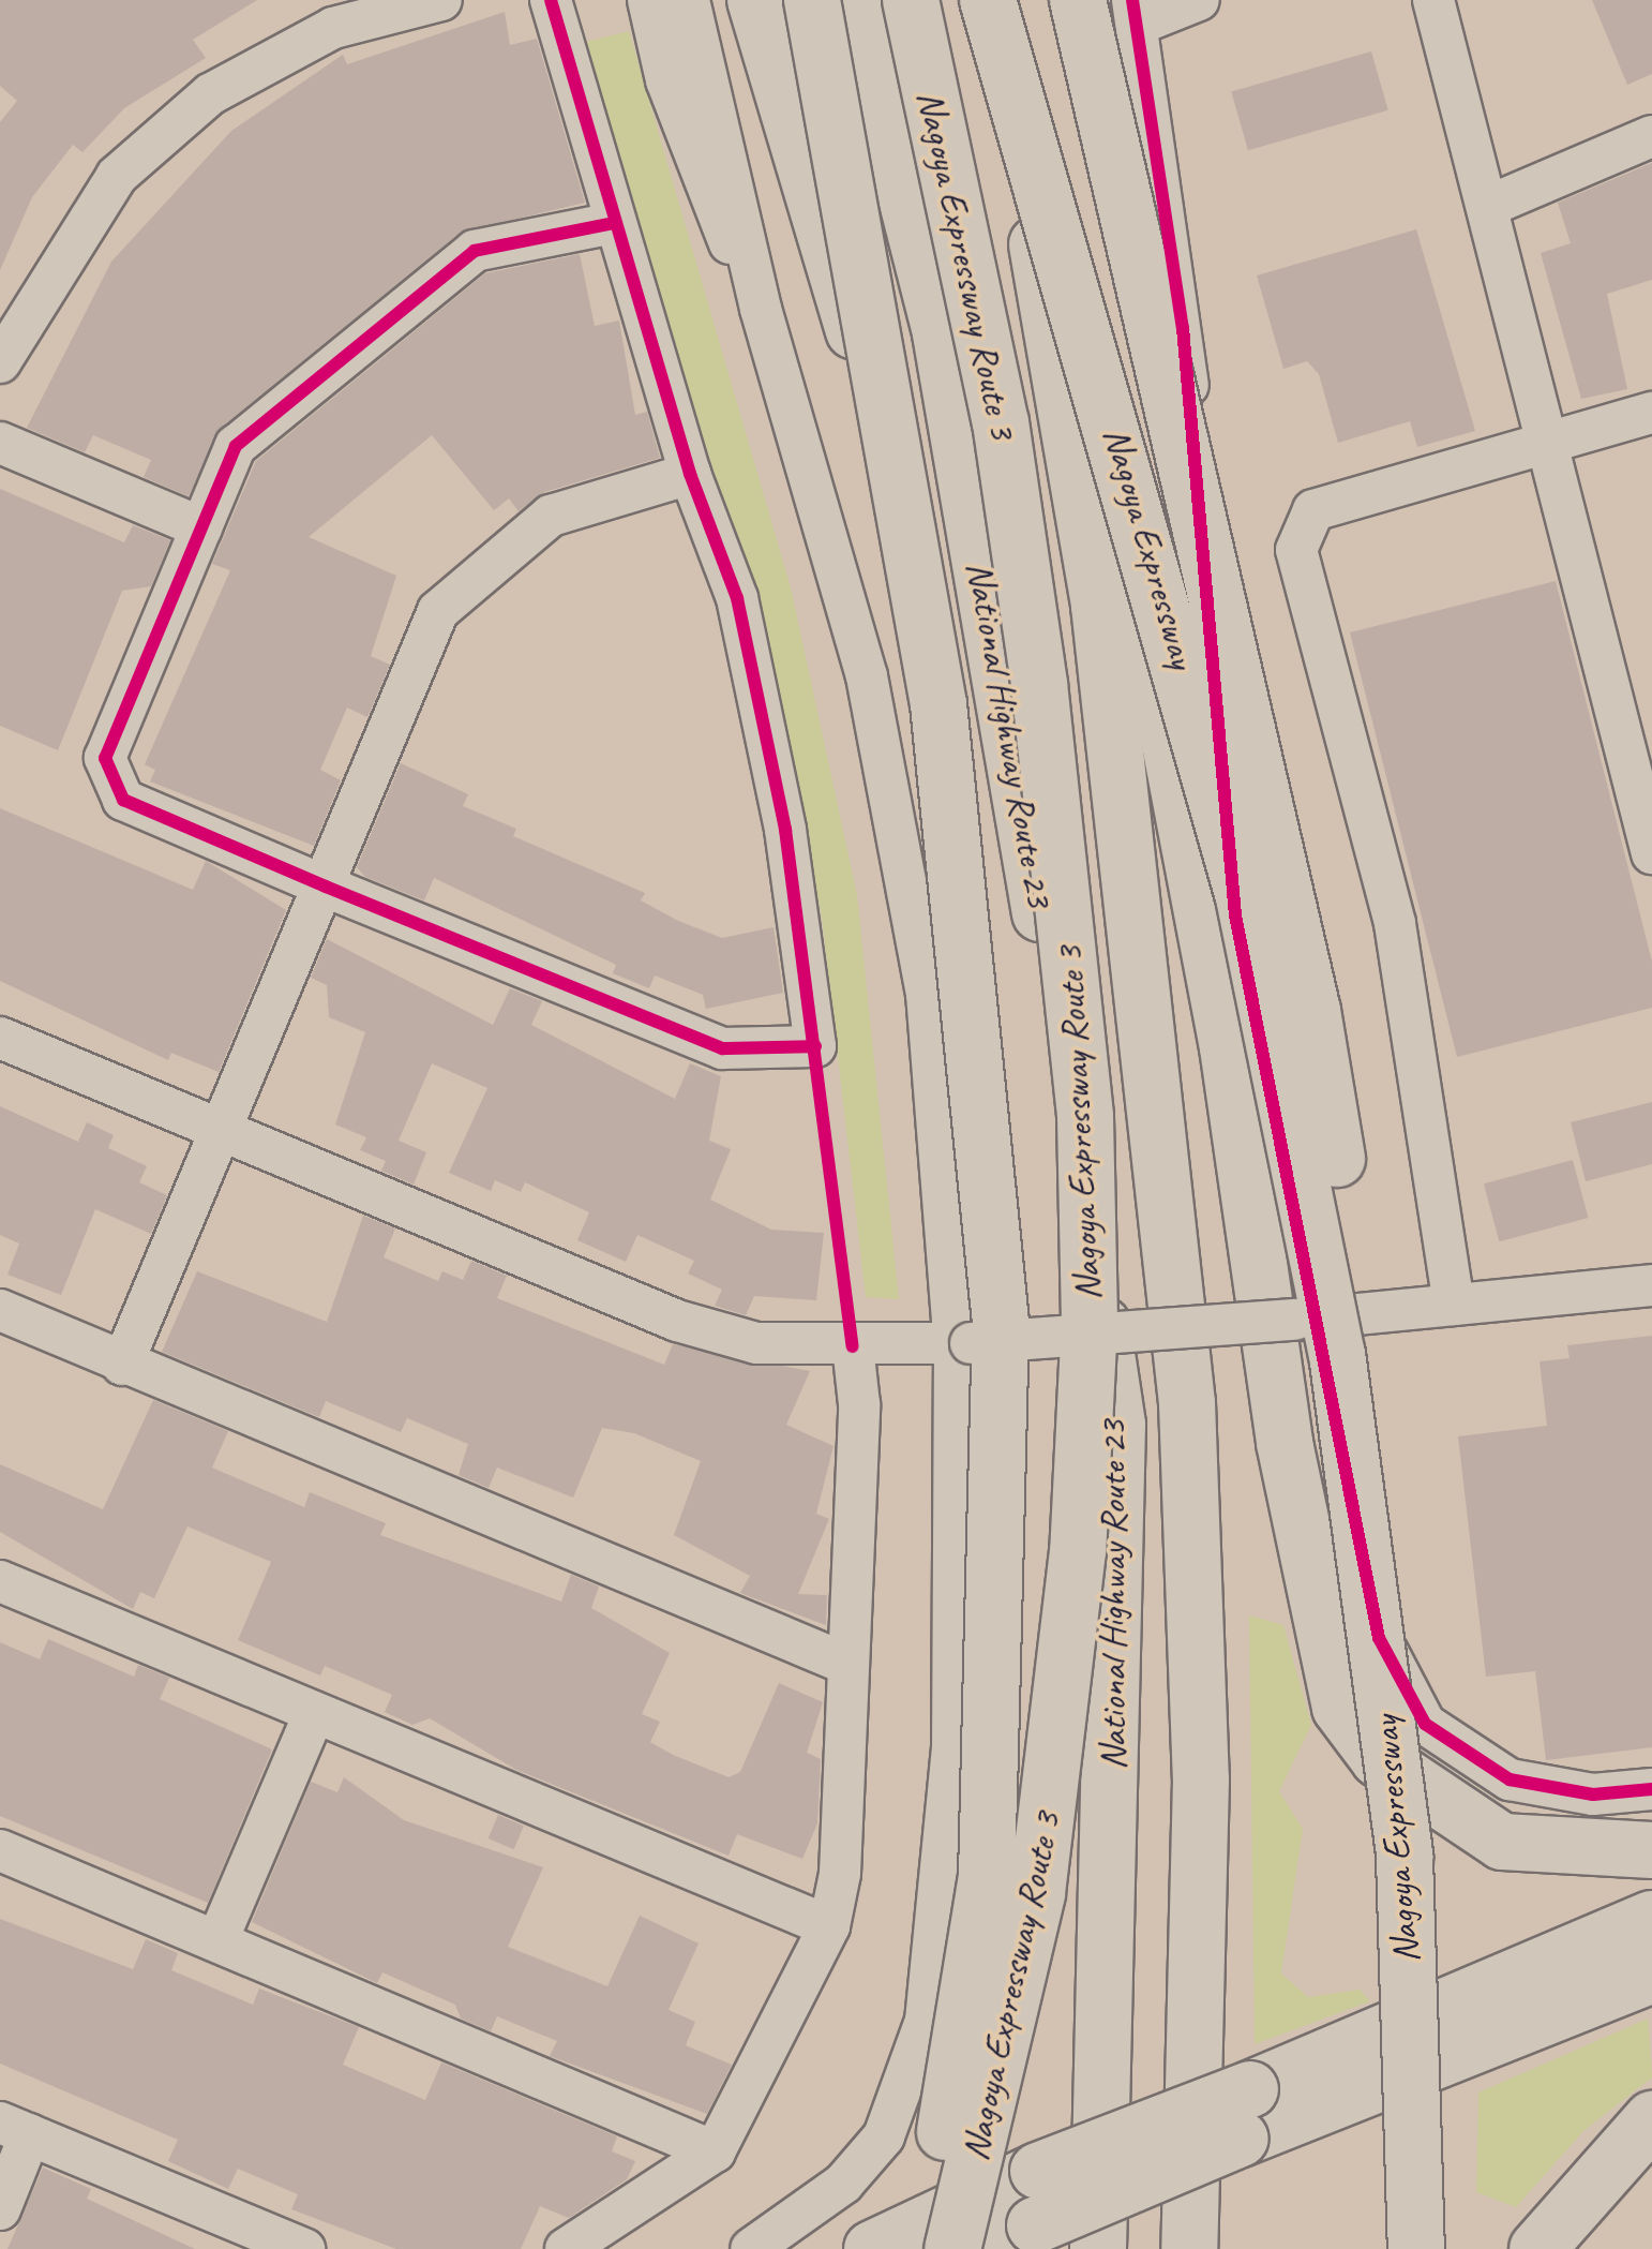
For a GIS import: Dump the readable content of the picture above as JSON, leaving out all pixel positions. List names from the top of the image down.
{
  "streets": {
    "highway": ["Nagoya Expressway Route 3", "Nagoya Expressway", "National Highway Route 23"]
  },
  "crossings": [
    ["Nagoya Expressway", "National Highway Route 23"]
  ]
}
